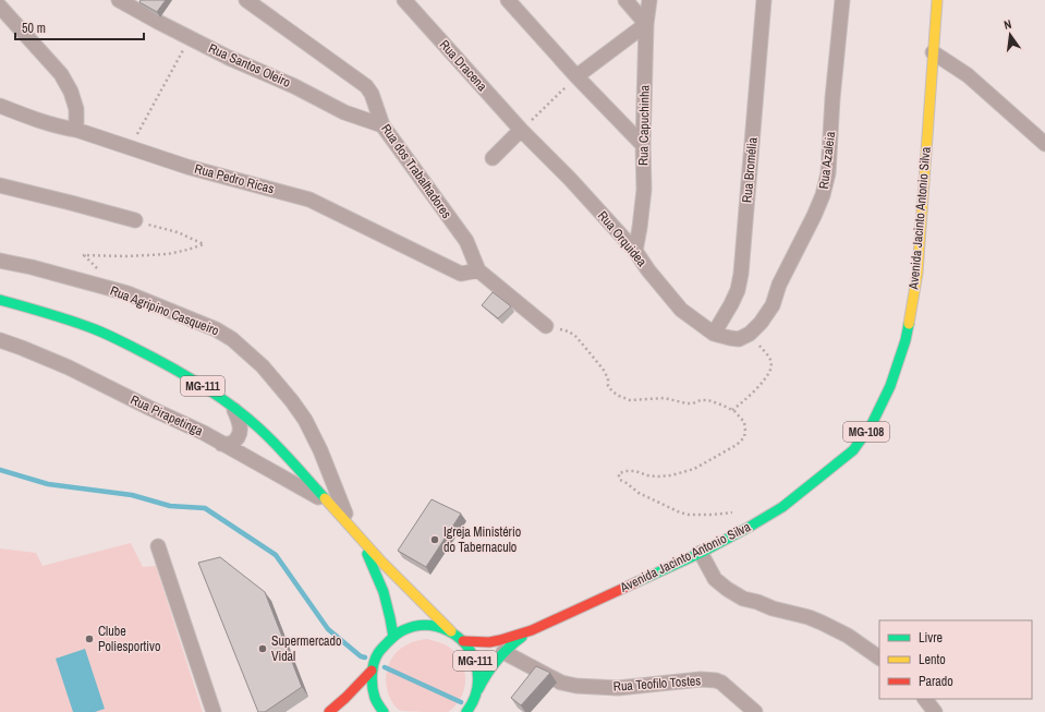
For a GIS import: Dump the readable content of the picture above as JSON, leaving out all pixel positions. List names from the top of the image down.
{
  "streets": {
    "main road": ["Avenida Jacinto Antonio Silva", "MG-111", "MG-108"],
    "street": [
      "Rua Santos Oleiro",
      "Rua Dracena",
      "Rua Capuchinha",
      "Rua Azaleia",
      "Rua Bromélia",
      "Rua dos Trabalhadores",
      "Rua Pedro Ricas",
      "Rua Orquidea",
      "Rua Agripino Casqueiro",
      "Rua Pirapetinga",
      "Rua Teofilo Tostes"
    ]
  },
  "crossings": [
    ["Rua Santos Oleiro", "Rua dos Trabalhadores"],
    ["Rua Dracena", "Rua Orquidea"],
    ["Rua Capuchinha", "Rua Orquidea"],
    ["Rua Azaleia", "Rua Orquidea"],
    ["Rua Bromélia", "Rua Orquidea"],
    ["Rua dos Trabalhadores", "Rua Pedro Ricas"],
    ["Avenida Jacinto Antonio Silva", "MG-108"],
    ["Rua Agripino Casqueiro", "MG-111"],
    ["MG-111", "Rua Pirapetinga"],
    ["MG-111", "MG-108"],
    ["MG-108", "Rua Teofilo Tostes"]
  ],
  "places": ["Igreja Ministério do Tabernaculo", "Clube Poliesportivo", "Supermercado Vidal"],
  "legend": ["Livre", "Lento", "Parado"],
  "scale_bar": "50 m",
  "north": "top"
}
